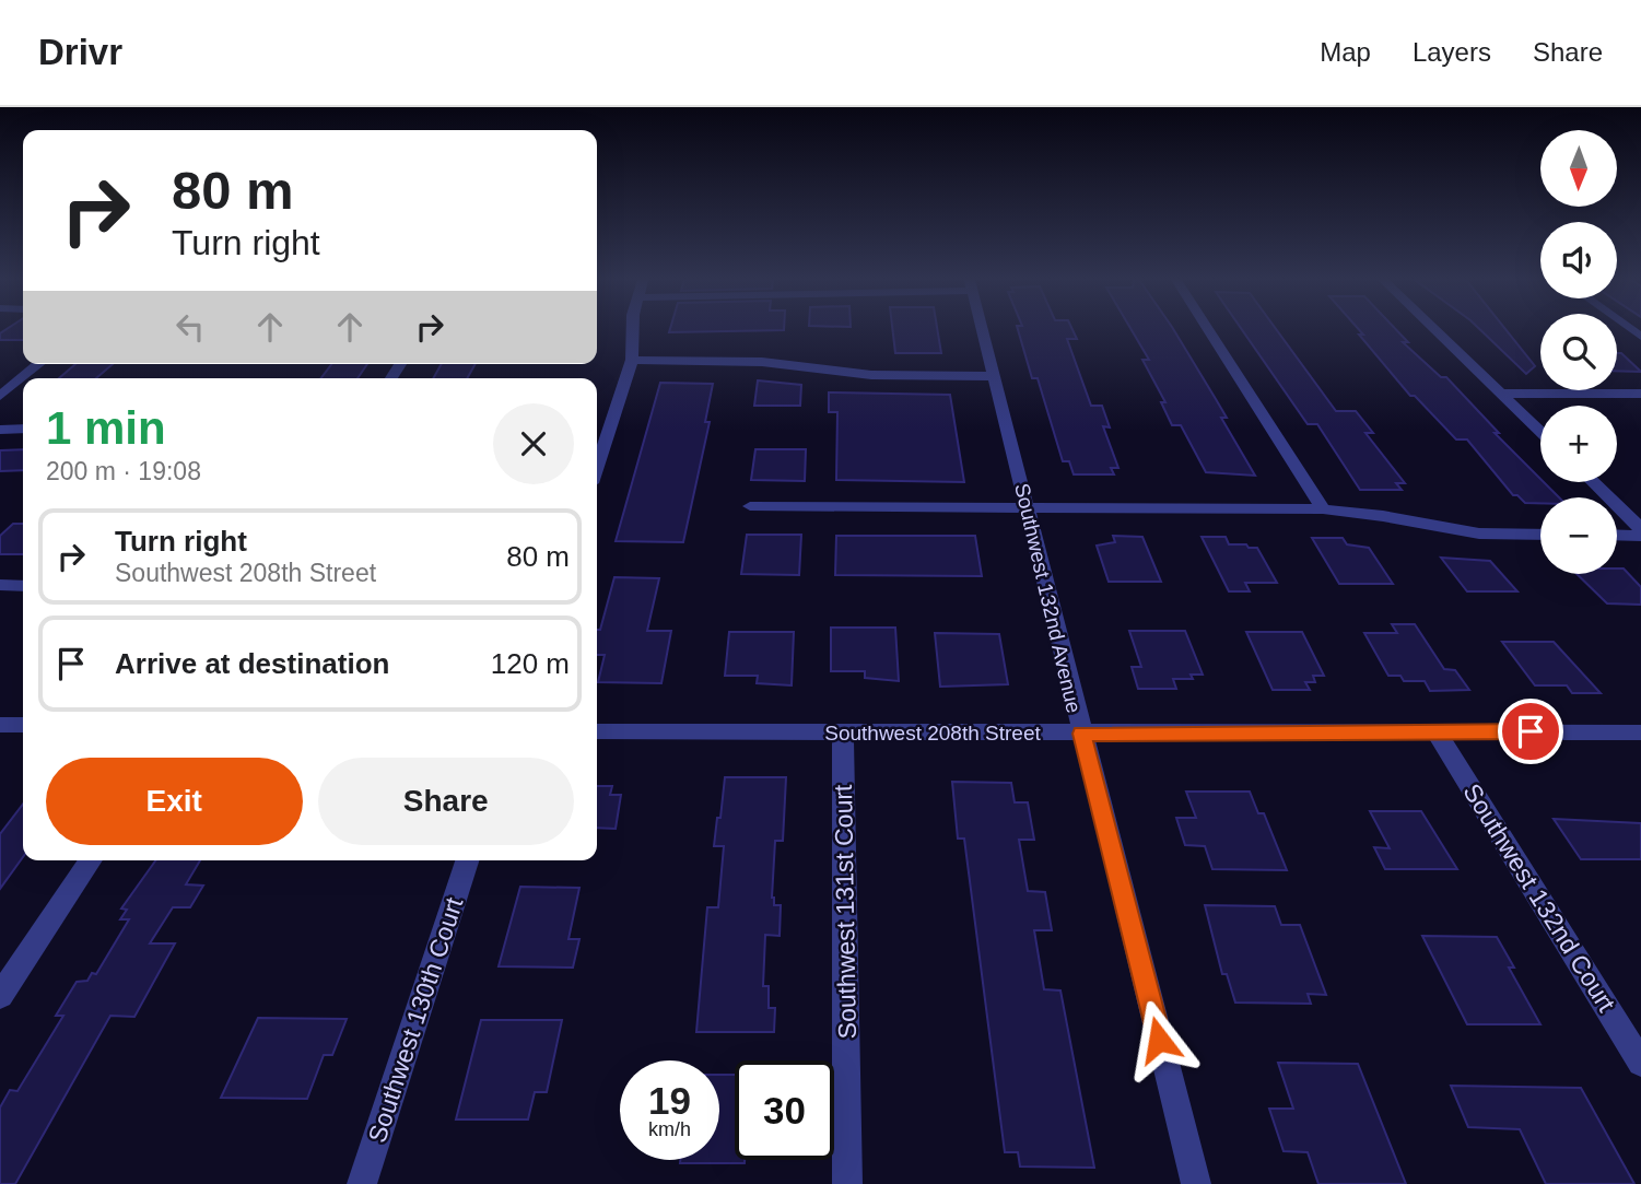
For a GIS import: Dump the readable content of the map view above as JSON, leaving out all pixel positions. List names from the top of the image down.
{
  "streets": {
    "street": [
      "Southwest 132nd Avenue",
      "Southwest 208th Street",
      "Southwest 132nd Court",
      "Southwest 131st Court",
      "Southwest 130th Court"
    ]
  },
  "crossings": [
    ["Southwest 132nd Avenue", "Southwest 208th Street"],
    ["Southwest 208th Street", "Southwest 132nd Court"],
    ["Southwest 208th Street", "Southwest 131st Court"]
  ],
  "north": "bottom",
  "page": {
    "header": "Drivr",
    "nav": ["Map", "Layers", "Share"],
    "map_buttons": ["+", "−"],
    "turn": ["80 m", "Turn right"],
    "heading": ["1 min", "200 m · 19:08"],
    "list": [
      {
        "name": "Turn right",
        "note": "Southwest 208th Street",
        "value": "80 m"
      },
      {
        "name": "Arrive at destination",
        "value": "120 m"
      }
    ],
    "buttons": ["Exit", "Share"],
    "speed": "19 km/h",
    "limit": "30"
  }
}
